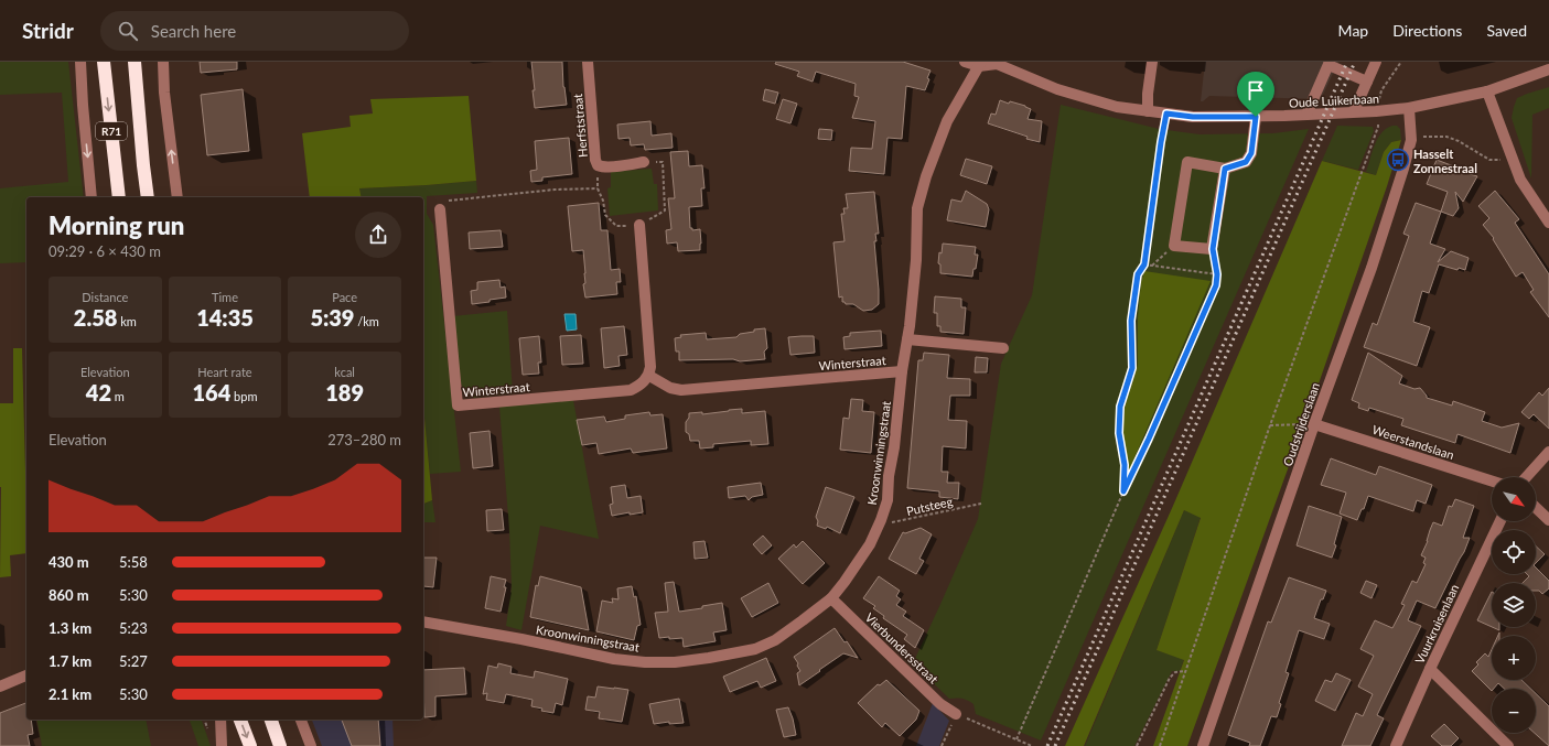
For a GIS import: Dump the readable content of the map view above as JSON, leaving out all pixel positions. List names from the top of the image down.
{
  "streets": {
    "highway": ["R71"],
    "street": [
      "Oude Luikerbaan",
      "Herfststraat",
      "Winterstraat",
      "Oudstrijderslaan",
      "Weerstandslaan",
      "Kroonwinningstraat",
      "Vuurkruisenlaan",
      "Vierbundersstraat"
    ],
    "path": ["Putsteeg"]
  },
  "crossings": [
    ["Oude Luikerbaan", "Oudstrijderslaan"],
    ["Oude Luikerbaan", "Kroonwinningstraat"],
    ["Winterstraat", "Kroonwinningstraat"],
    ["Oudstrijderslaan", "Weerstandslaan"],
    ["Kroonwinningstraat", "Putsteeg"],
    ["Kroonwinningstraat", "Vierbundersstraat"]
  ],
  "places": {
    "bus stop": ["Hasselt Zonnestraal"]
  },
  "north": "bottom right",
  "page": {
    "header": "Stridr",
    "search": "Search here",
    "nav": ["Map", "Directions", "Saved"],
    "heading": ["Morning run", "09:29 · 6 × 430 m"],
    "stats": [
      ["Distance", "2.58 km"],
      ["Time", "14:35"],
      ["Pace", "5:39 /km"],
      ["Elevation", "42 m"],
      ["Heart rate", "164 bpm"],
      ["kcal", "189"]
    ],
    "chart": ["Elevation", "273–280 m"],
    "map_buttons": ["+", "−"],
    "list": [
      {
        "name": "430 m",
        "note": "5:58"
      },
      {
        "name": "860 m",
        "note": "5:30"
      },
      {
        "name": "1.3 km",
        "note": "5:23"
      },
      {
        "name": "1.7 km",
        "note": "5:27"
      },
      {
        "name": "2.1 km",
        "note": "5:30"
      }
    ]
  }
}
